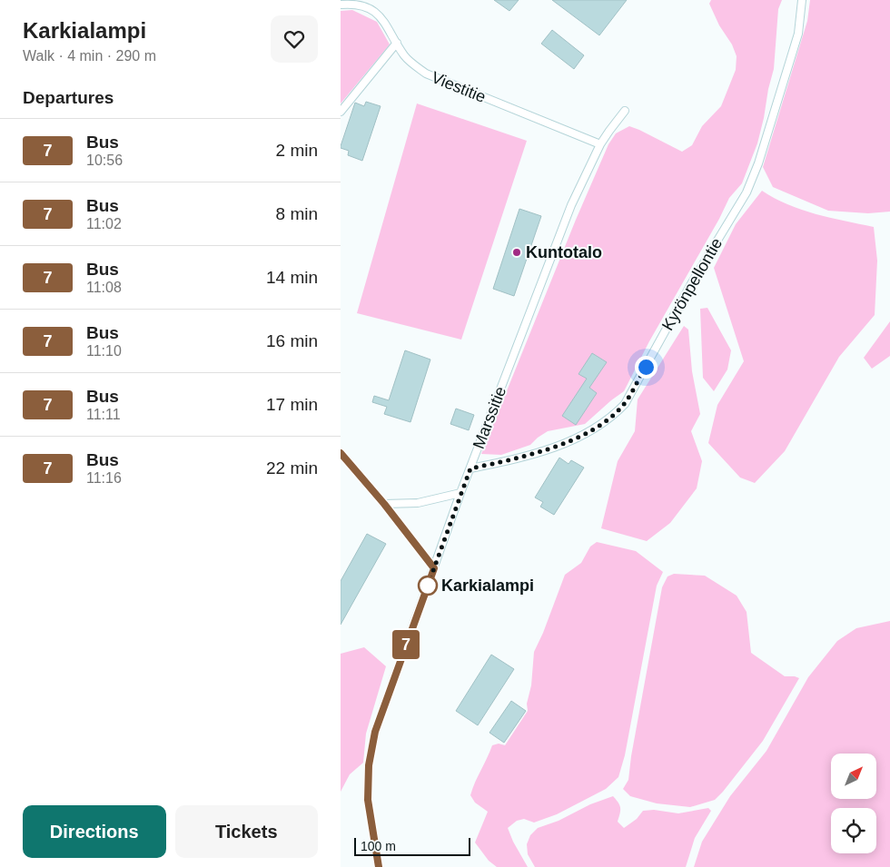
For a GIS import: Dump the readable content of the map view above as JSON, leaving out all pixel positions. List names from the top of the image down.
{
  "streets": {
    "street": ["Viestitie", "Kyrönpellontie", "Marssitie"]
  },
  "crossings": [
    ["Viestitie", "Marssitie"],
    ["Kyrönpellontie", "Marssitie"]
  ],
  "places": ["Kuntotalo", "Karkialampi"],
  "lines": ["bus line 7"],
  "scale_bar": "100 m",
  "north": "top right",
  "page": {
    "heading": [
      ["Karkialampi", "Walk · 4 min · 290 m"],
      "Departures"
    ],
    "on_map": "7",
    "list": [
      {
        "mark": "7",
        "name": "Bus",
        "note": "10:56",
        "value": "2 min"
      },
      {
        "mark": "7",
        "name": "Bus",
        "note": "11:02",
        "value": "8 min"
      },
      {
        "mark": "7",
        "name": "Bus",
        "note": "11:08",
        "value": "14 min"
      },
      {
        "mark": "7",
        "name": "Bus",
        "note": "11:10",
        "value": "16 min"
      },
      {
        "mark": "7",
        "name": "Bus",
        "note": "11:11",
        "value": "17 min"
      },
      {
        "mark": "7",
        "name": "Bus",
        "note": "11:16",
        "value": "22 min"
      }
    ],
    "buttons": ["Directions", "Tickets"],
    "scale": "100 m"
  }
}
